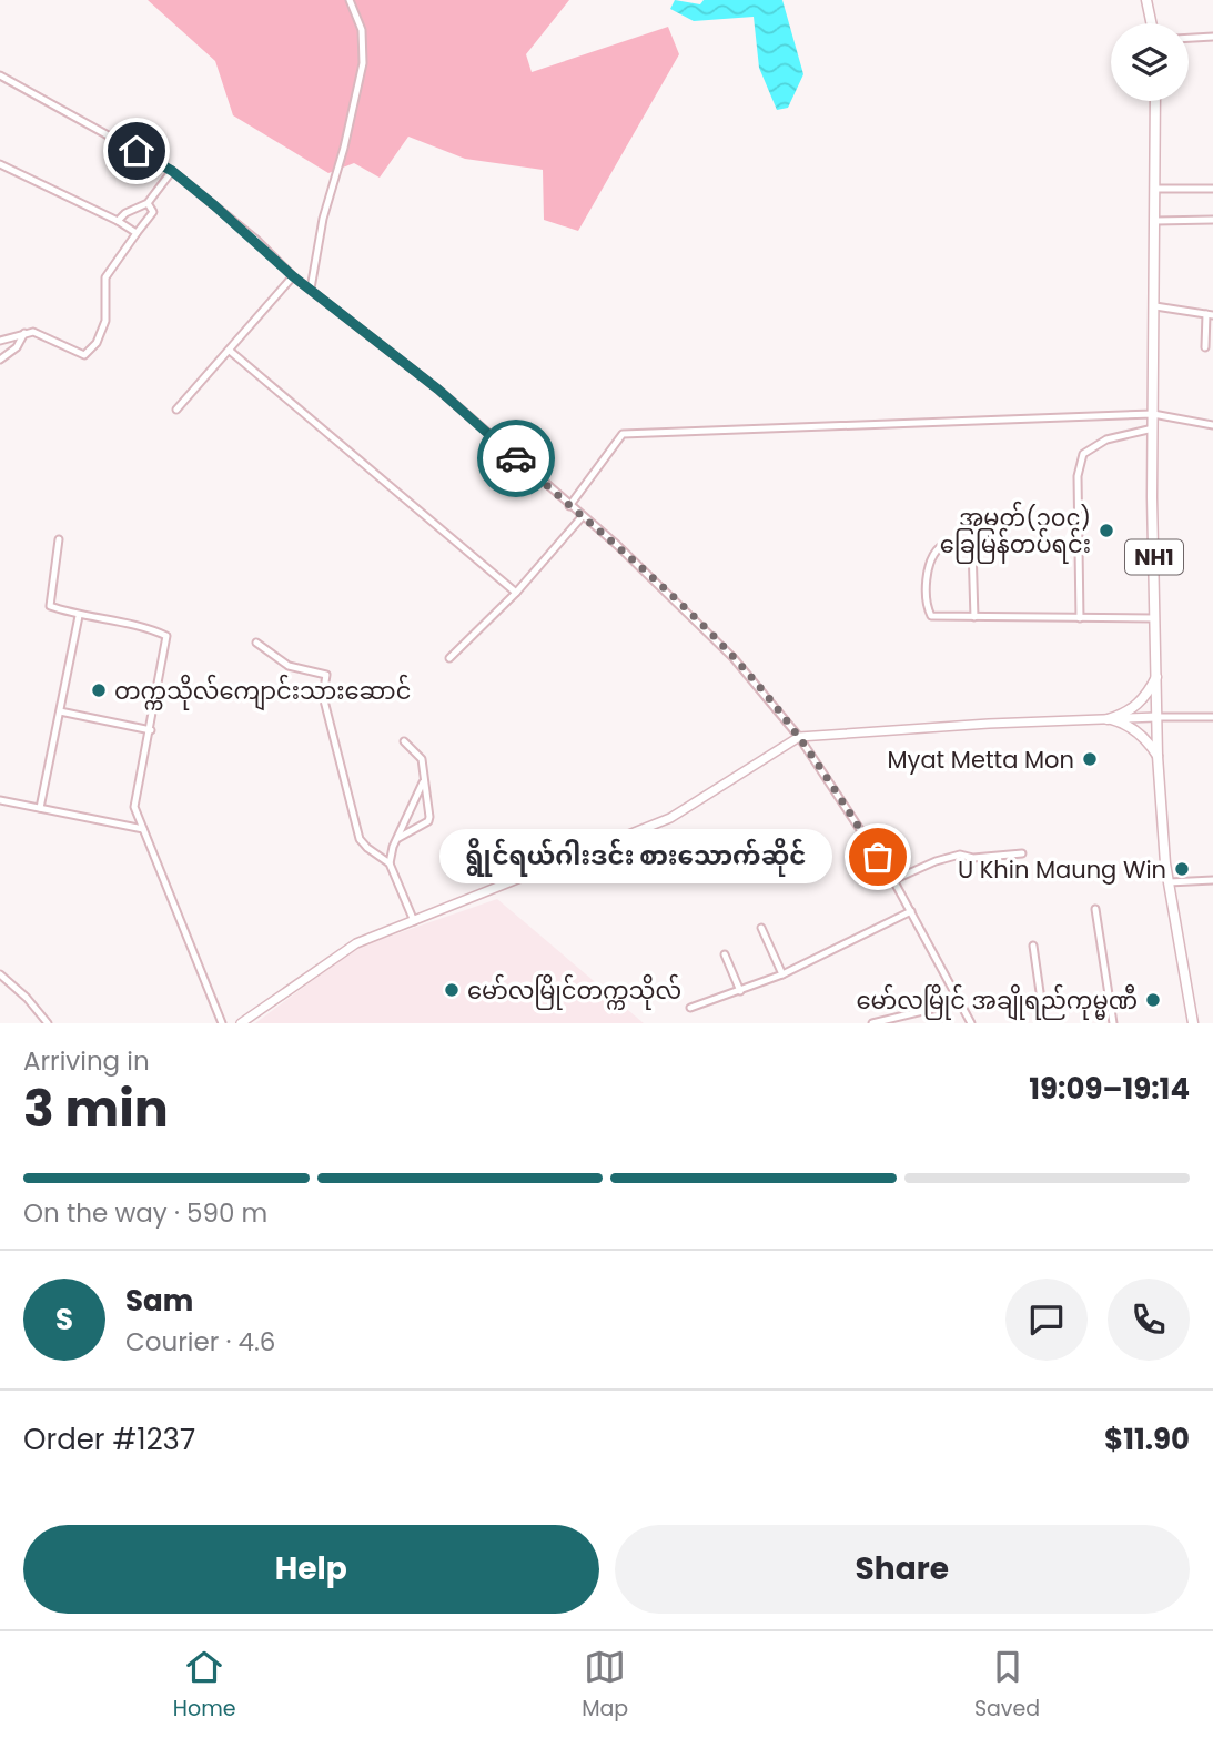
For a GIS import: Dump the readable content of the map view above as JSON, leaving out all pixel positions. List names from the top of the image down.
{
  "streets": {
    "main road": ["NH1"]
  },
  "places": [
    "အမှတ်(၁၀၄) ခြေမြန်တပ်ရင်း",
    "တက္ကသိုလ်ကျောင်းသားဆောင်",
    "Myat Metta Mon",
    "ရွိုင်ရယ်ဂါးဒင်း စားသောက်ဆိုင်",
    "U Khin Maung Win",
    "မော်လမြိုင်တက္ကသိုလ်",
    "မော်လမြိုင် အချိုရည်ကုမ္မဏီ"
  ],
  "page": {
    "bubble": "ရွိုင်ရယ်ဂါးဒင်း စားသောက်ဆိုင်",
    "heading": ["3 min", "Arriving in", "19:09–19:14"],
    "panel": [
      "Sam",
      "Courier · 4.6",
      "Order #1237",
      "$11.90"
    ],
    "bar": "On the way · 590 m",
    "round": "S",
    "buttons": ["Help", "Share"],
    "tabs": ["Home", "Map", "Saved"]
  }
}
